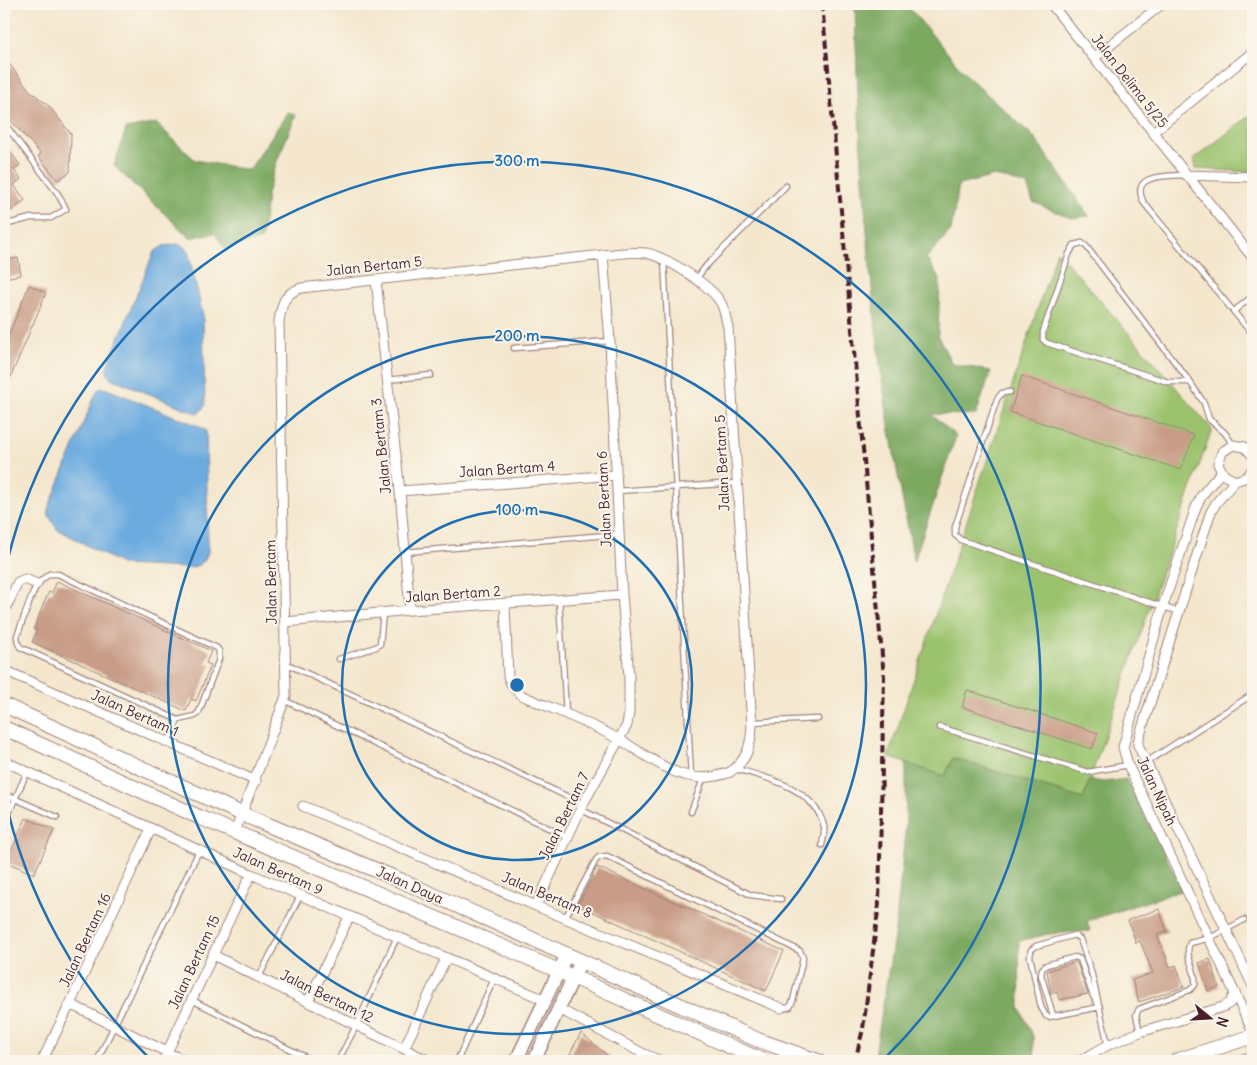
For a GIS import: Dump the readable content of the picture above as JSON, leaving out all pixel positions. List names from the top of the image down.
{
  "streets": {
    "main road": ["Jalan Daya"],
    "street": [
      "Jalan Delima 5/25",
      "Jalan Bertam 5",
      "Jalan Bertam 3",
      "Jalan Bertam 4",
      "Jalan Bertam 6",
      "Jalan Bertam",
      "Jalan Bertam 2",
      "Jalan Bertam 1",
      "Jalan Nipah",
      "Jalan Bertam 7",
      "Jalan Bertam 9",
      "Jalan Bertam 8",
      "Jalan Bertam 16",
      "Jalan Bertam 15",
      "Jalan Bertam 12"
    ]
  },
  "crossings": [
    ["Jalan Bertam 5", "Jalan Bertam 3"],
    ["Jalan Bertam 5", "Jalan Bertam 6"],
    ["Jalan Bertam 5", "Jalan Bertam"],
    ["Jalan Bertam 3", "Jalan Bertam 4"],
    ["Jalan Bertam 3", "Jalan Bertam 2"],
    ["Jalan Bertam 4", "Jalan Bertam 6"],
    ["Jalan Bertam 6", "Jalan Bertam 2"],
    ["Jalan Bertam 6", "Jalan Bertam 7"],
    ["Jalan Bertam", "Jalan Bertam 2"],
    ["Jalan Bertam", "Jalan Bertam 1"],
    ["Jalan Bertam", "Jalan Daya"],
    ["Jalan Bertam 7", "Jalan Bertam 8"],
    ["Jalan Bertam 9", "Jalan Bertam 16"],
    ["Jalan Bertam 9", "Jalan Bertam 15"],
    ["Jalan Bertam 15", "Jalan Bertam 12"]
  ],
  "north": "right",
  "rings": ["300 m", "200 m", "100 m"]
}
